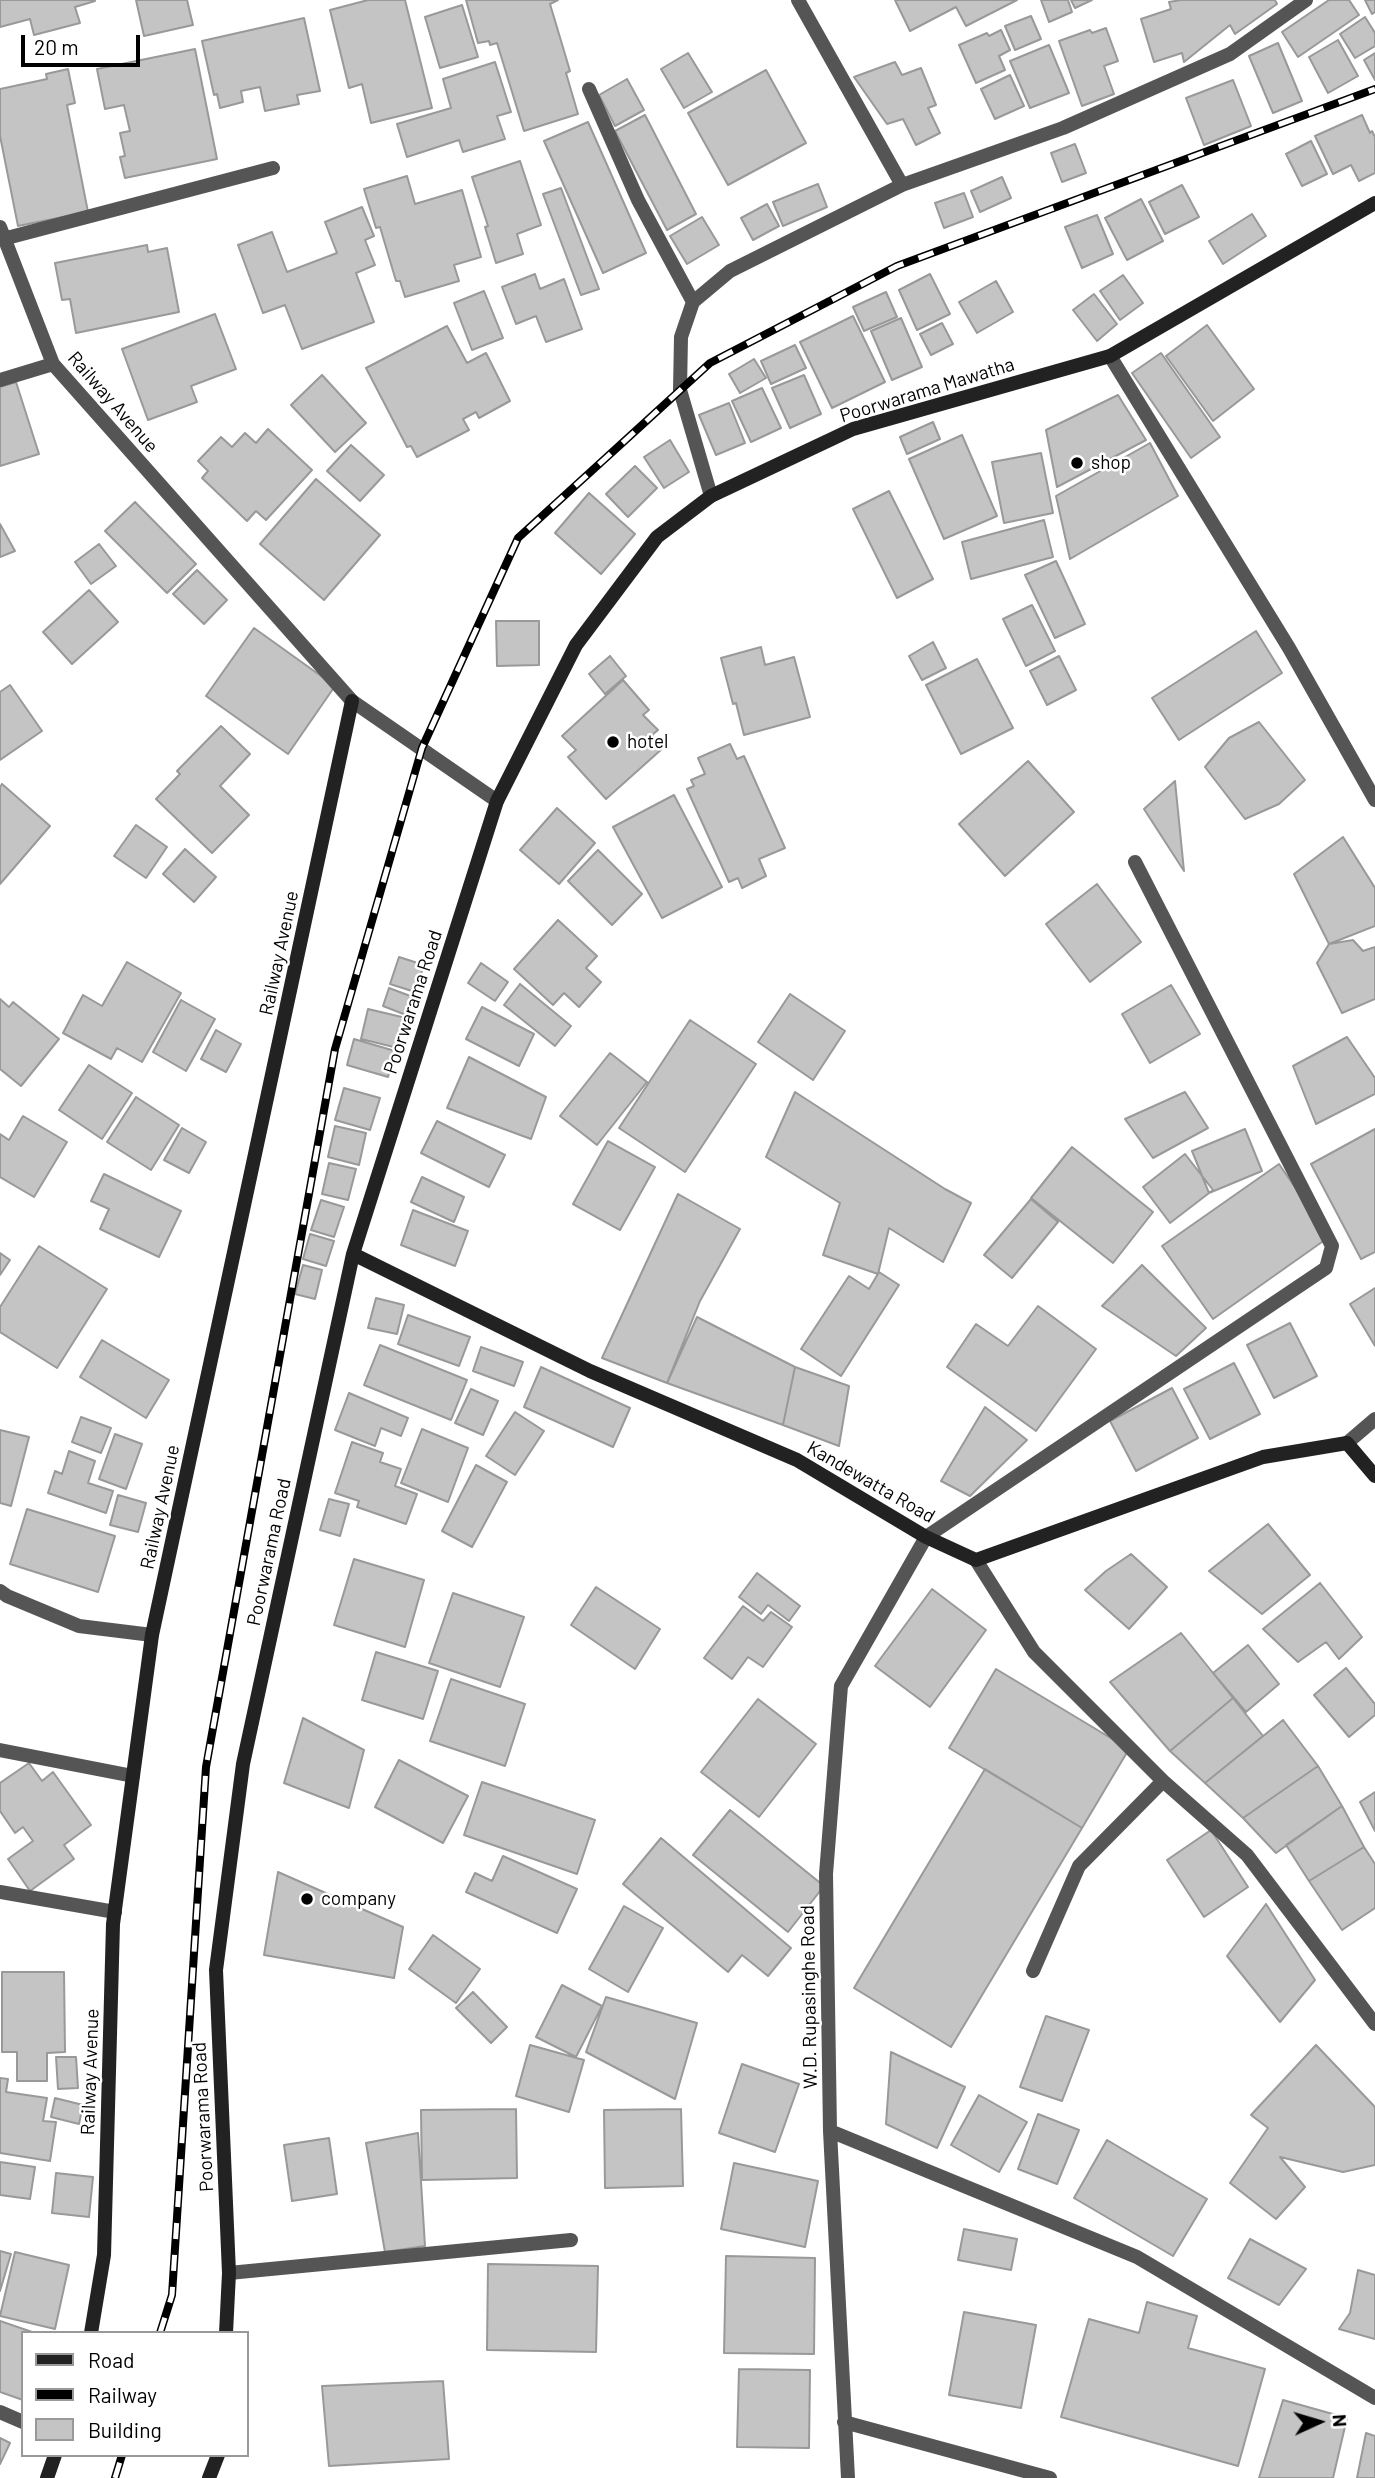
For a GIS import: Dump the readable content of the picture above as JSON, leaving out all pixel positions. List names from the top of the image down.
{
  "streets": {
    "street": [
      "Poorwarama Mawatha",
      "Railway Avenue",
      "Poorwarama Road",
      "Kandewatta Road",
      "W.D. Rupasinghe Road"
    ]
  },
  "crossings": [
    ["Poorwarama Mawatha", "Railway Avenue"],
    ["Poorwarama Mawatha", "Poorwarama Road"],
    ["Railway Avenue", "Poorwarama Road"],
    ["Poorwarama Road", "Kandewatta Road"],
    ["Kandewatta Road", "W.D. Rupasinghe Road"]
  ],
  "places": ["shop", "hotel", "company"],
  "legend": ["Road", "Railway", "Building"],
  "scale_bar": "20 m",
  "north": "right"
}
